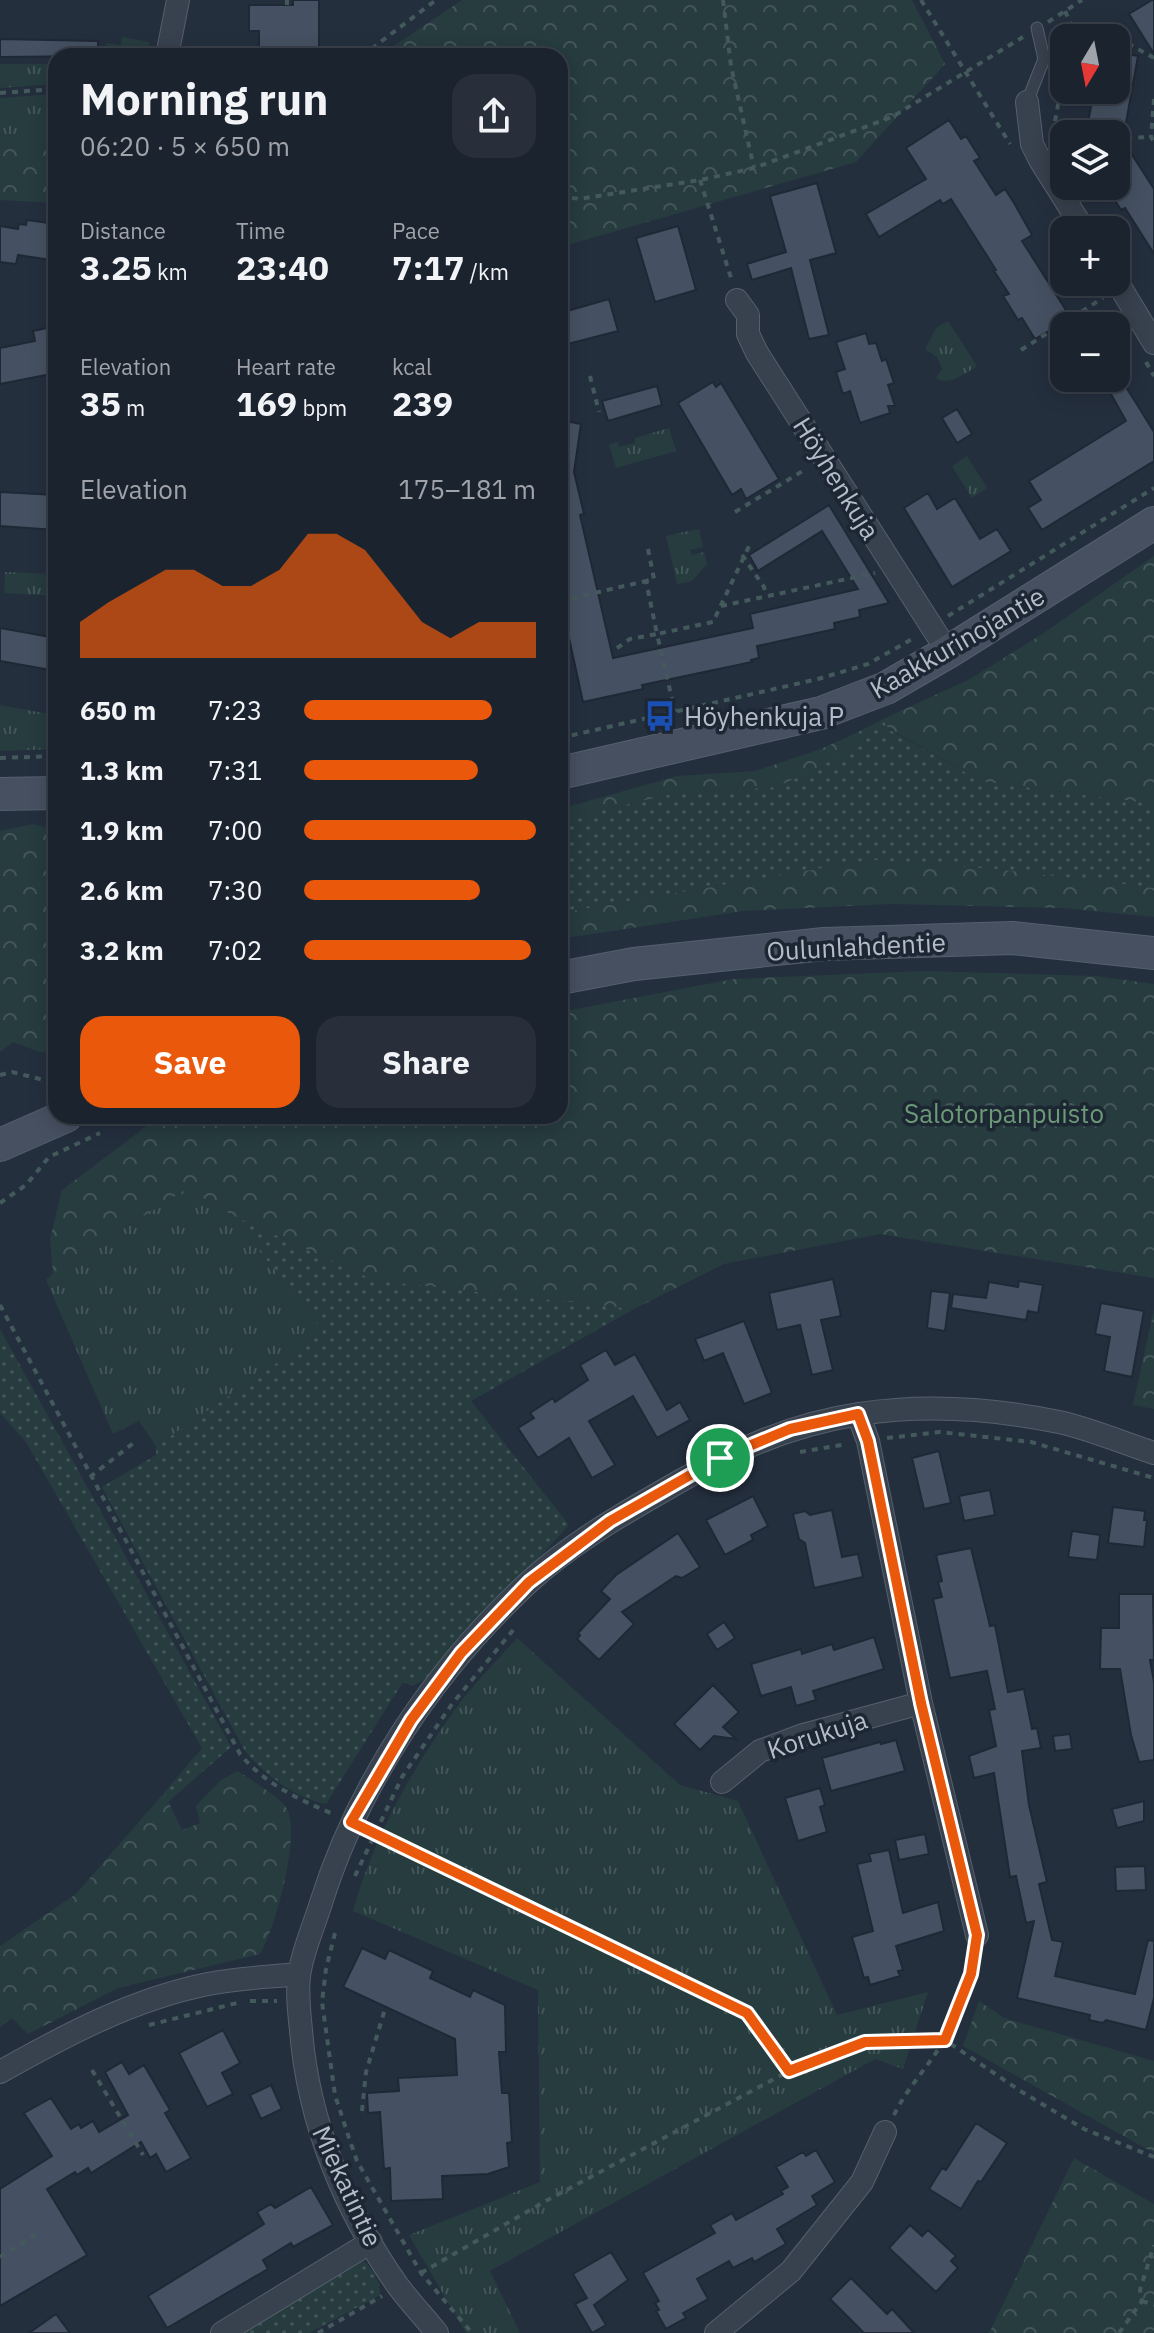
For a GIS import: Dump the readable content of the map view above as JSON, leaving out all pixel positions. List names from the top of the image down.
{
  "streets": {
    "street": [
      "Höyhenkuja",
      "Kaakkurinojantie",
      "Oulunlahdentie",
      "Korukuja",
      "Miekatintie"
    ]
  },
  "crossings": [
    ["Höyhenkuja", "Kaakkurinojantie"]
  ],
  "parks": ["Salotorpanpuisto"],
  "places": {
    "bus stop": ["Höyhenkuja P"]
  },
  "north": "bottom",
  "page": {
    "map_buttons": ["+", "−"],
    "heading": ["Morning run", "06:20 · 5 × 650 m"],
    "stats": [
      ["Distance", "3.25 km"],
      ["Time", "23:40"],
      ["Pace", "7:17 /km"],
      ["Elevation", "35 m"],
      ["Heart rate", "169 bpm"],
      ["kcal", "239"]
    ],
    "chart": ["Elevation", "175–181 m"],
    "list": [
      {
        "name": "650 m",
        "note": "7:23"
      },
      {
        "name": "1.3 km",
        "note": "7:31"
      },
      {
        "name": "1.9 km",
        "note": "7:00"
      },
      {
        "name": "2.6 km",
        "note": "7:30"
      },
      {
        "name": "3.2 km",
        "note": "7:02"
      }
    ],
    "buttons": ["Save", "Share"]
  }
}
